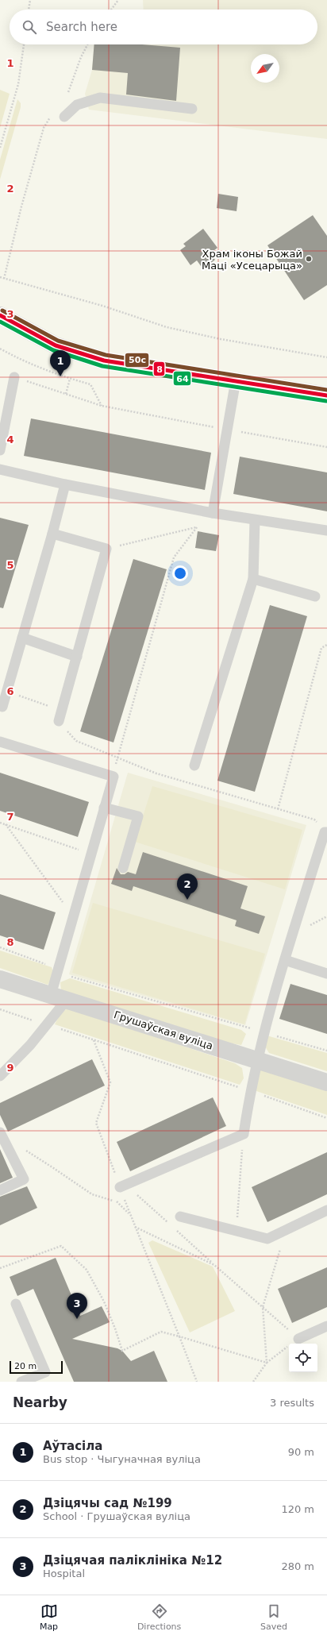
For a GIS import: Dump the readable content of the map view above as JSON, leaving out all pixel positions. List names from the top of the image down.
{
  "streets": {
    "main road": ["Грушаўская вуліца"]
  },
  "places": ["Храм іконы Божай Маці «Усецарыца»"],
  "lines": ["transit line 50с", "transit line 8", "transit line 64"],
  "scale_bar": "20 m",
  "north": "bottom left",
  "page": {
    "search": "Search here",
    "pins": ["1", "2", "3"],
    "scale": "20 m",
    "heading": ["Nearby", "3 results"],
    "list": [
      {
        "mark": "1",
        "name": "Аўтасіла",
        "note": "Bus stop · Чыгуначная вуліца",
        "value": "90 m"
      },
      {
        "mark": "2",
        "name": "Дзіцячы сад №199",
        "note": "School · Грушаўская вуліца",
        "value": "120 m"
      },
      {
        "mark": "3",
        "name": "Дзіцячая паліклініка №12",
        "note": "Hospital",
        "value": "280 m"
      }
    ],
    "nav": ["Map", "Directions", "Saved"]
  },
  "grid": {
    "rows": [
      "1",
      "2",
      "3",
      "4",
      "5",
      "6",
      "7",
      "8",
      "9"
    ]
  }
}
